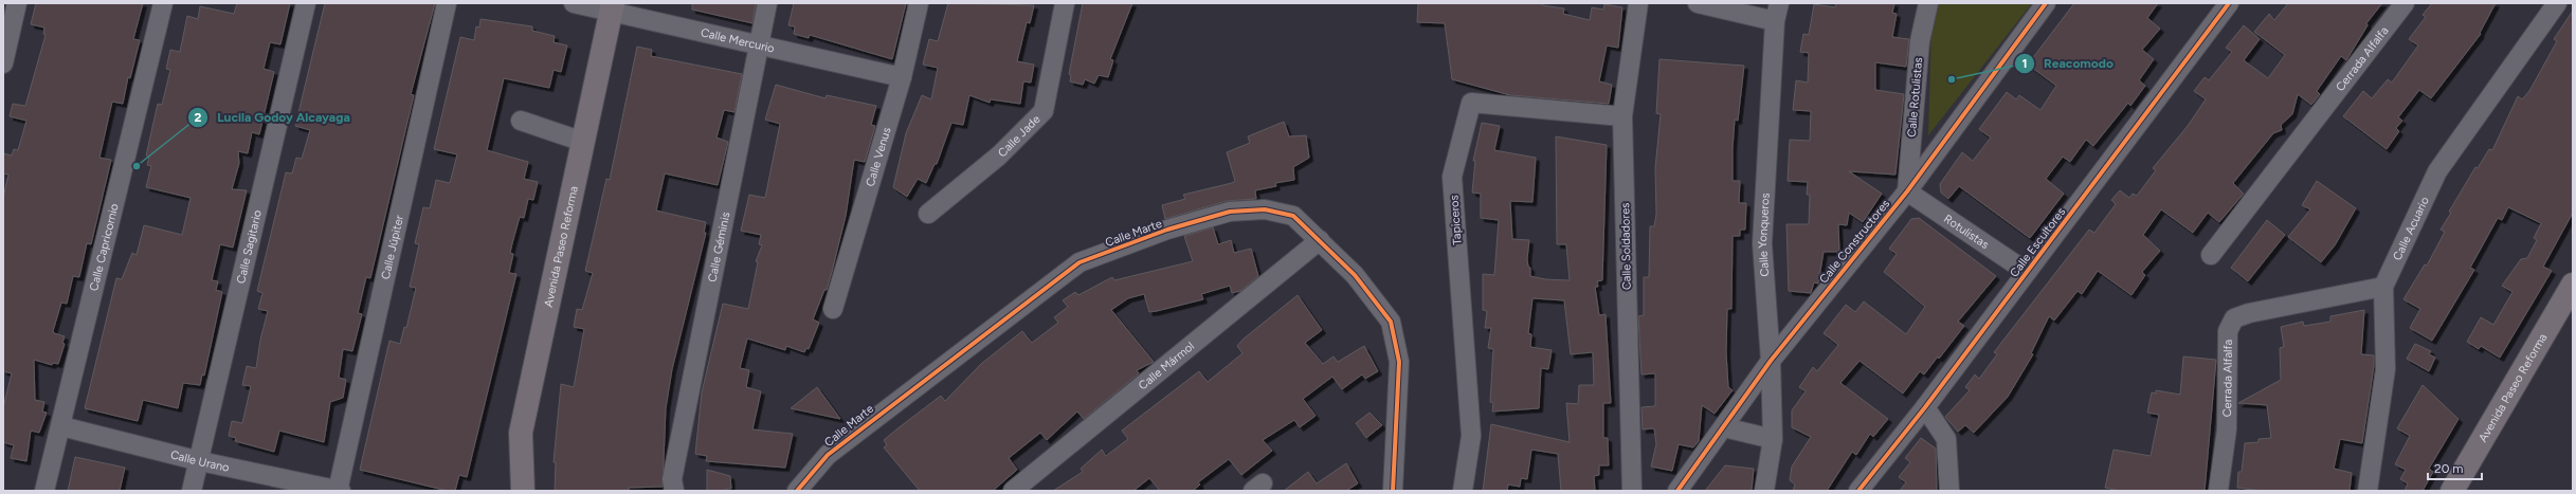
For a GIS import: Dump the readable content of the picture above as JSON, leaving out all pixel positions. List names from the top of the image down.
{
  "streets": {
    "main road": ["Avenida Paseo Reforma"],
    "street": [
      "Calle Mercurio",
      "Cerrada Alfalfa",
      "Calle Rotulistas",
      "Calle Jade",
      "Calle Venus",
      "Tapiceros",
      "Calle Acuario",
      "Rotulistas",
      "Calle Marte",
      "Calle Yonqueros",
      "Calle Constructores",
      "Calle Escultores",
      "Calle Géminis",
      "Calle Soldadores",
      "Calle Capricornio",
      "Calle Sagitario",
      "Calle Júpiter",
      "Calle Mármol",
      "Calle Urano"
    ]
  },
  "crossings": [
    ["Calle Mercurio", "Calle Venus"],
    ["Calle Mercurio", "Avenida Paseo Reforma"],
    ["Calle Mercurio", "Calle Géminis"],
    ["Cerrada Alfalfa", "Calle Acuario"],
    ["Calle Rotulistas", "Rotulistas"],
    ["Calle Rotulistas", "Calle Constructores"],
    ["Tapiceros", "Calle Soldadores"],
    ["Rotulistas", "Calle Constructores"],
    ["Rotulistas", "Calle Escultores"],
    ["Calle Marte", "Calle Mármol"],
    ["Calle Yonqueros", "Calle Constructores"],
    ["Calle Capricornio", "Calle Urano"],
    ["Calle Sagitario", "Calle Urano"],
    ["Calle Júpiter", "Calle Urano"]
  ],
  "places": ["Reacomodo", "Lucila Godoy Alcayaga"],
  "scale_bar": "20 m"
}
